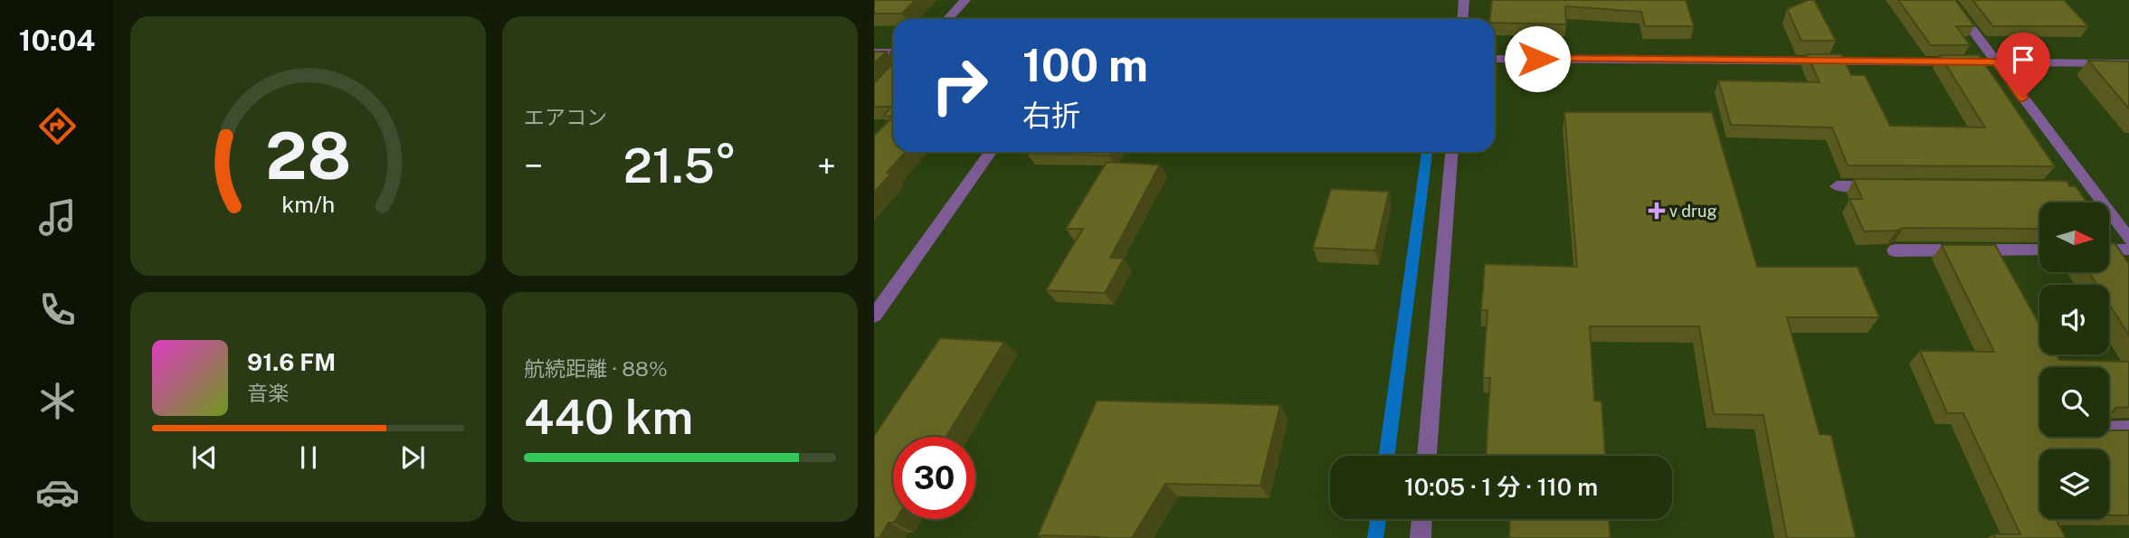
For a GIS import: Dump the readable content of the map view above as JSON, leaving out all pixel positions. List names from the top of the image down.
{
  "places": {
    "health": ["v drug"]
  },
  "north": "right",
  "page": {
    "tabs": "10:04",
    "tile": [
      "エアコン",
      ["航続距離 · 88%", "440 km"]
    ],
    "turn": ["100 m", "右折"],
    "heat": ["−", "21.5°", "+"],
    "song": ["91.6 FM", "音楽"],
    "limit": "30",
    "trip": "10:05 · 1 分 · 110 m",
    "gauge": ["28", "km/h"]
  }
}
